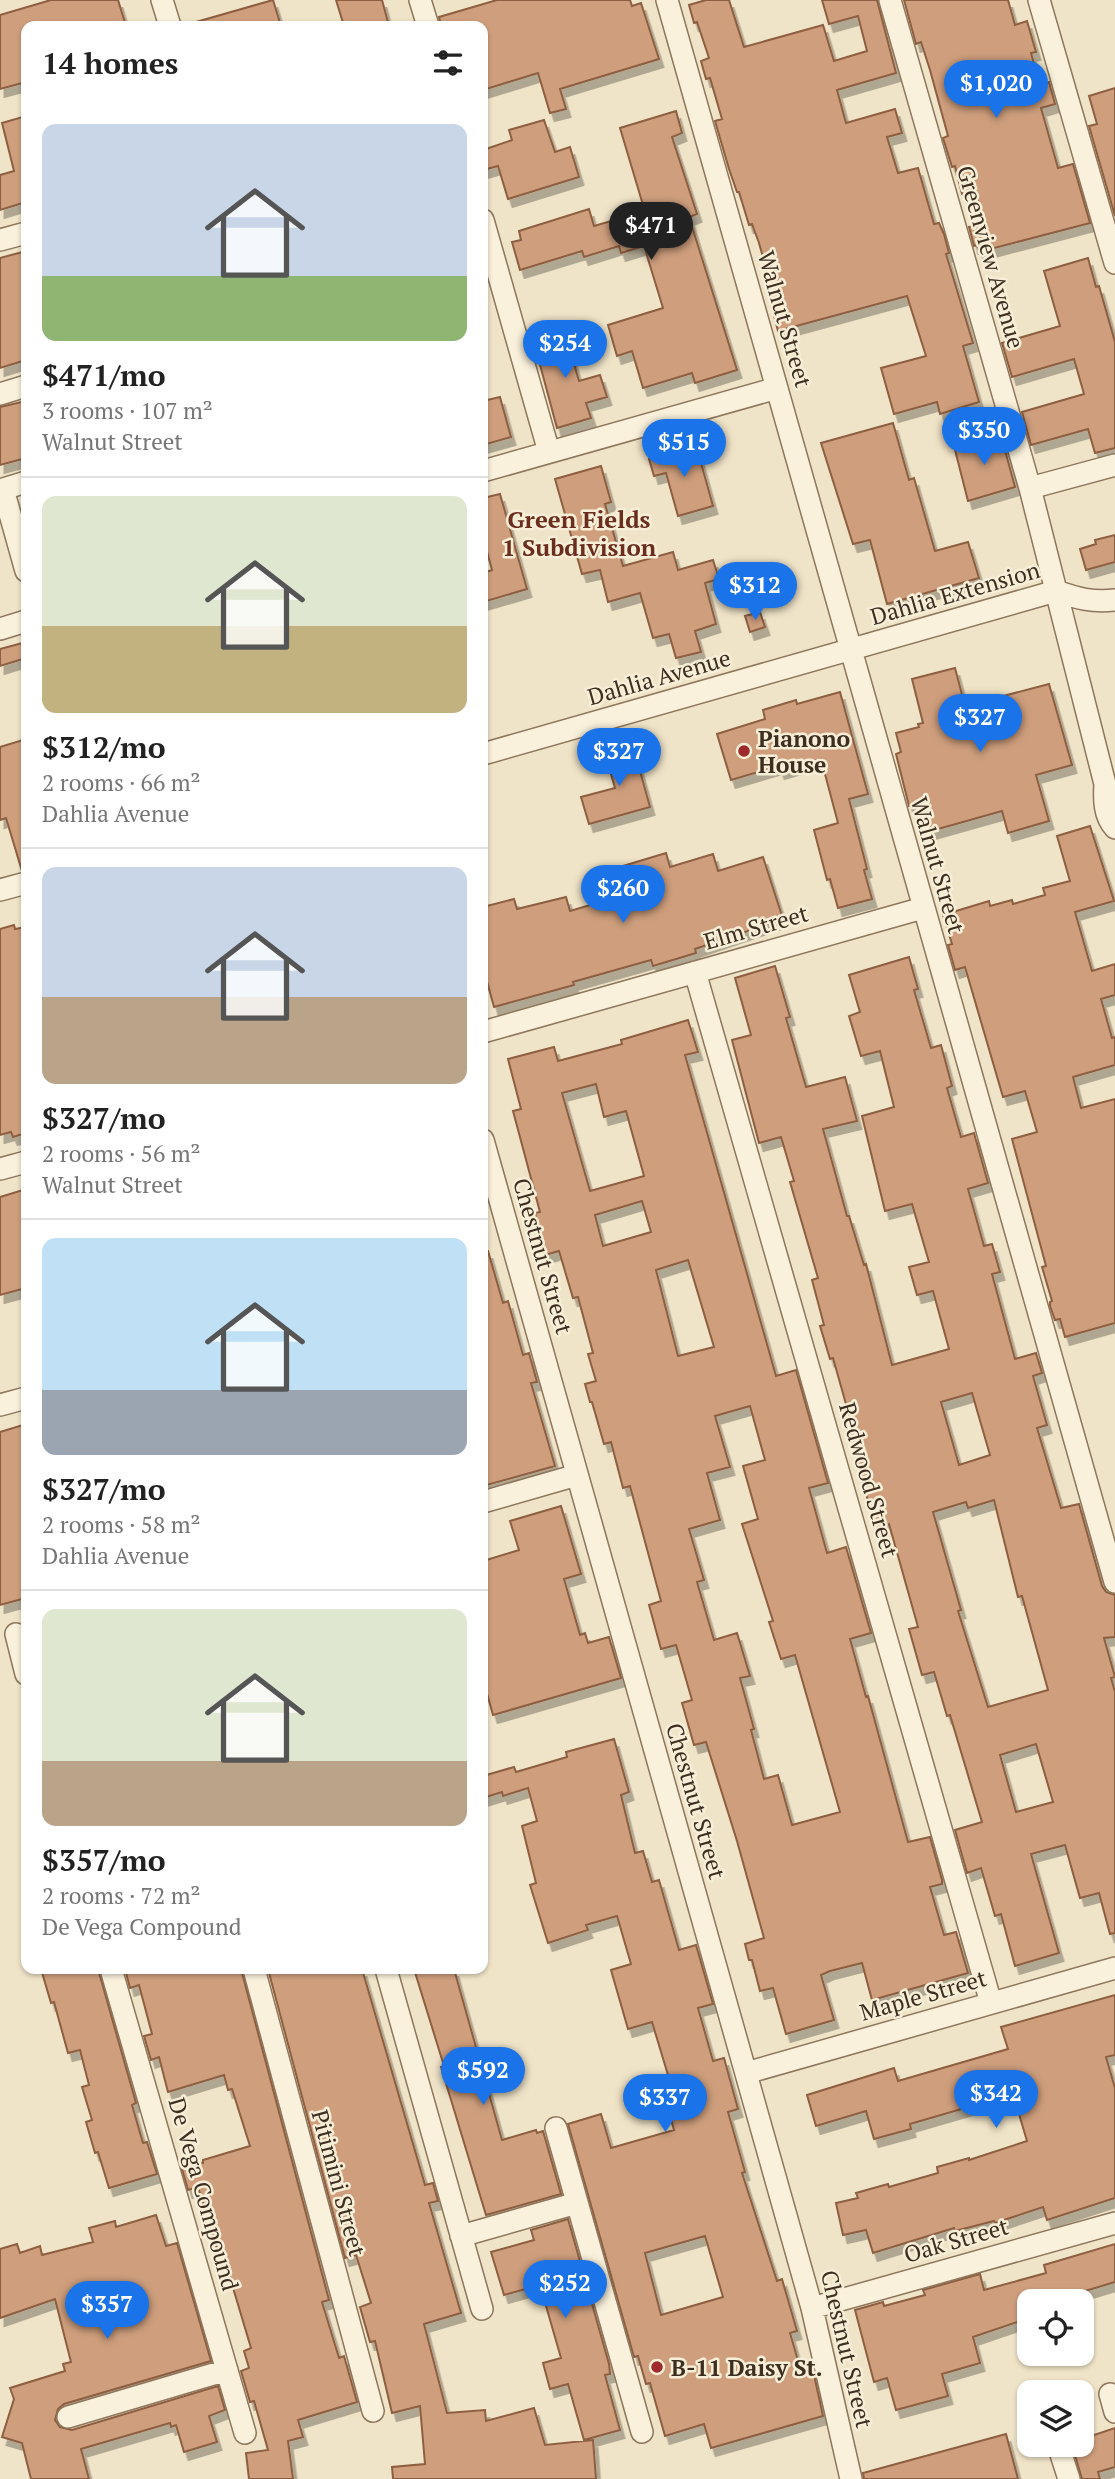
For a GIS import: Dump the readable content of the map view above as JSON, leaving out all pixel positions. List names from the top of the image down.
{
  "streets": {
    "street": [
      "Greenview Avenue",
      "Walnut Street",
      "Dahlia Extension",
      "Dahlia Avenue",
      "Elm Street",
      "Chestnut Street",
      "Redwood Street",
      "Maple Street",
      "Pitimini Street",
      "De Vega Compound",
      "Oak Street"
    ]
  },
  "crossings": [
    ["Greenview Avenue", "Dahlia Extension"],
    ["Walnut Street", "Dahlia Extension"],
    ["Walnut Street", "Dahlia Avenue"],
    ["Walnut Street", "Elm Street"],
    ["Dahlia Extension", "Dahlia Avenue"],
    ["Elm Street", "Redwood Street"],
    ["Chestnut Street", "Maple Street"],
    ["Chestnut Street", "Oak Street"],
    ["Redwood Street", "Maple Street"]
  ],
  "districts": ["Green Fields 1 Subdivision"],
  "places": ["Pianono House", "B-11 Daisy St."],
  "page": {
    "heading": "14 homes",
    "price": [
      "$1,020",
      "$471",
      "$254",
      "$350",
      "$515",
      "$312",
      "$327",
      "$327",
      "$260",
      "$592",
      "$342",
      "$337",
      "$252",
      "$357"
    ],
    "list": [
      {
        "name": "$471/mo",
        "note": "3 rooms · 107 m² · Walnut Street"
      },
      {
        "name": "$312/mo",
        "note": "2 rooms · 66 m² · Dahlia Avenue"
      },
      {
        "name": "$327/mo",
        "note": "2 rooms · 56 m² · Walnut Street"
      },
      {
        "name": "$327/mo",
        "note": "2 rooms · 58 m² · Dahlia Avenue"
      },
      {
        "name": "$357/mo",
        "note": "2 rooms · 72 m² · De Vega Compound"
      }
    ]
  }
}
